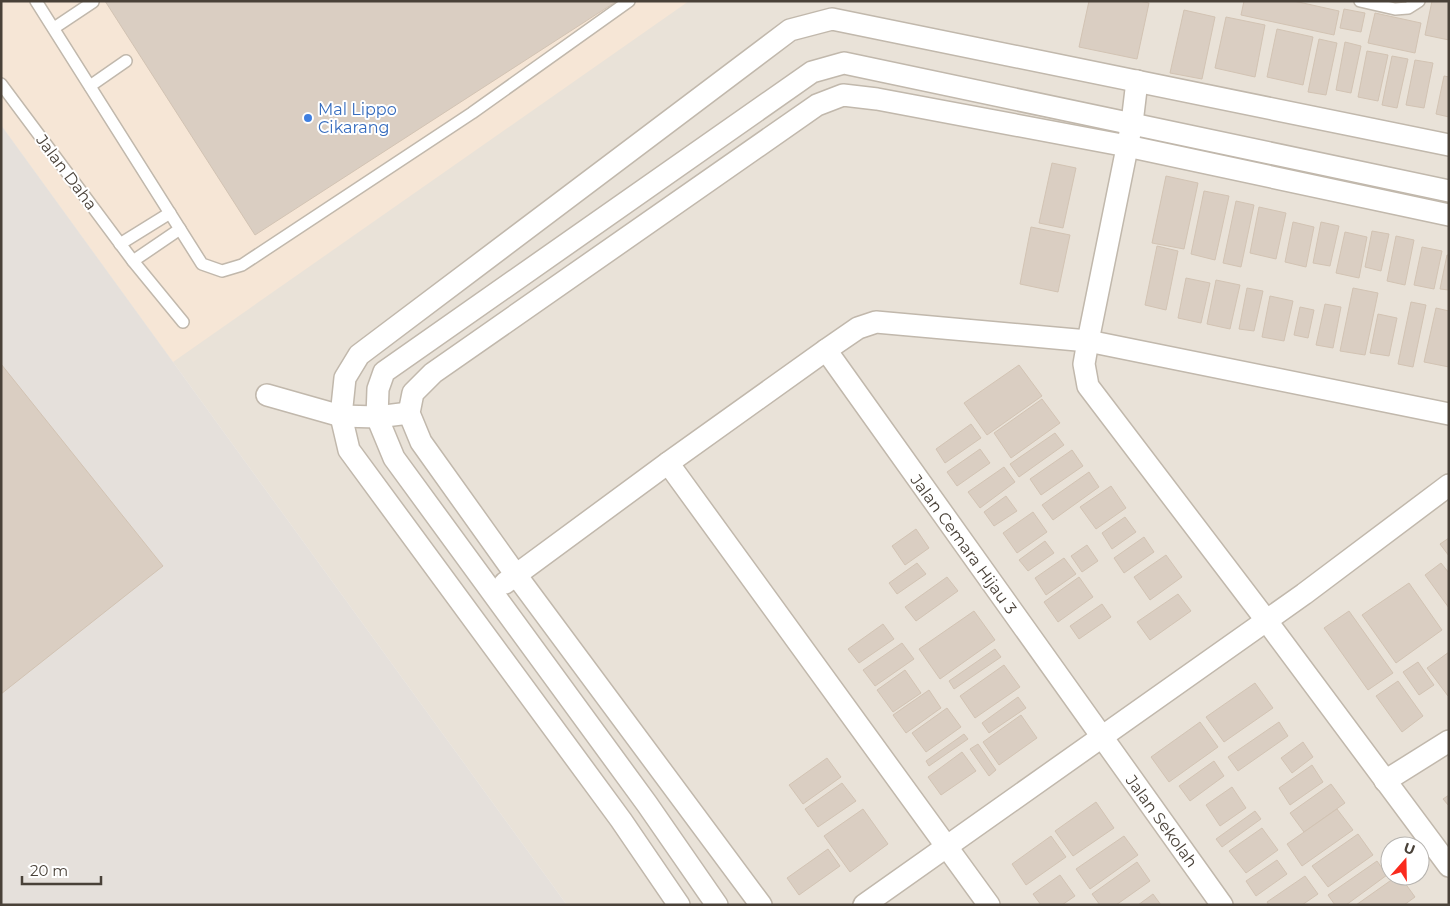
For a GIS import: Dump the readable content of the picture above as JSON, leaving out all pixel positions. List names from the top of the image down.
{
  "streets": {
    "street": ["Jalan Cemara Hijau 3", "Jalan Sekolah"],
    "lane": ["Jalan Daha"]
  },
  "crossings": [
    ["Jalan Cemara Hijau 3", "Jalan Sekolah"]
  ],
  "places": ["Mal Lippo Cikarang"],
  "scale_bar": "20 m",
  "north": "top"
}
